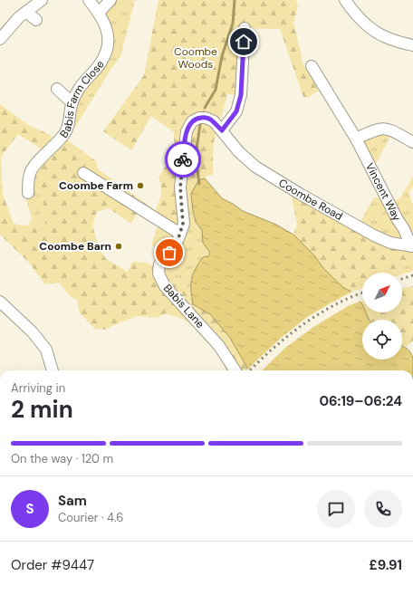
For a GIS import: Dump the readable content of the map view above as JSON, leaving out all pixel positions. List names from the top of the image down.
{
  "streets": {
    "street": [
      "Babis Farm Close",
      "Vincent Way",
      "Coombe Road",
      "Babis Lane"
    ]
  },
  "crossings": [
    ["Vincent Way", "Coombe Road"],
    ["Coombe Road", "Babis Lane"]
  ],
  "parks": ["Coombe Woods"],
  "places": ["Coombe Farm", "Coombe Barn"],
  "north": "top right",
  "page": {
    "heading": ["2 min", "Arriving in", "06:19–06:24"],
    "panel": [
      "Sam",
      "Courier · 4.6",
      "Order #9447",
      "£9.91"
    ],
    "bar": "On the way · 120 m",
    "round": "S"
  }
}
